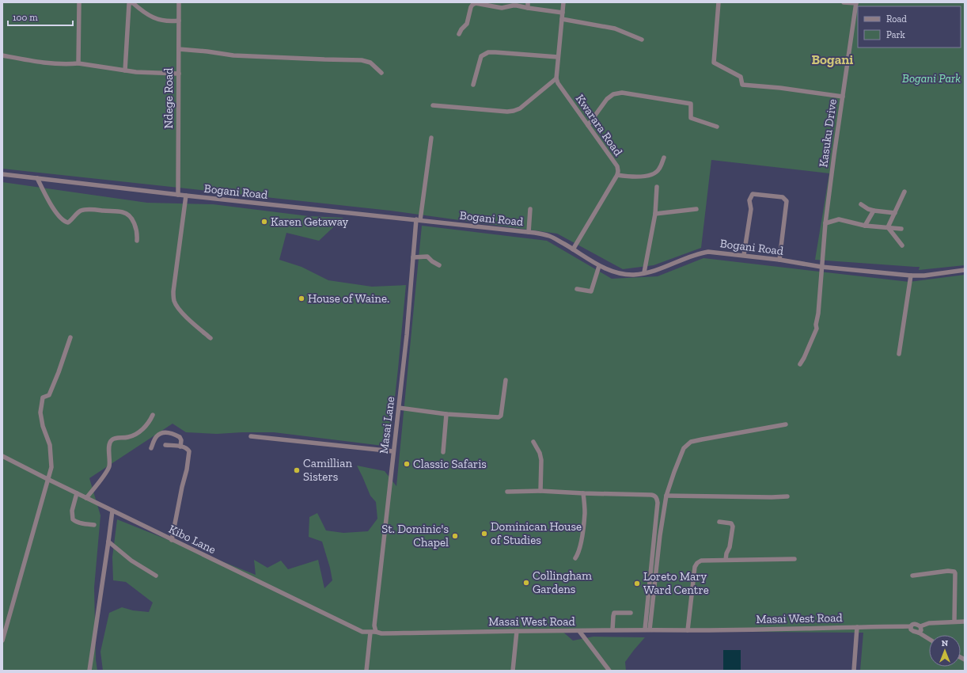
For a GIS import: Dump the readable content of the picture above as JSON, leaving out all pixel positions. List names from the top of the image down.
{
  "streets": {
    "street": [
      "Ndege Road",
      "Kwarara Road",
      "Kasuku Drive",
      "Bogani Road",
      "Masai Lane",
      "Kibo Lane",
      "Masai West Road"
    ]
  },
  "crossings": [
    ["Ndege Road", "Bogani Road"],
    ["Kwarara Road", "Bogani Road"],
    ["Kasuku Drive", "Bogani Road"],
    ["Bogani Road", "Masai Lane"],
    ["Masai Lane", "Kibo Lane"],
    ["Masai Lane", "Masai West Road"],
    ["Kibo Lane", "Masai West Road"]
  ],
  "districts": ["Bogani"],
  "parks": ["Bogani Park"],
  "places": [
    "Karen Getaway",
    "House of Waine.",
    "Classic Safaris",
    "Camillian Sisters",
    "Dominican House of Studies",
    "St. Dominic's Chapel",
    "Collingham Gardens",
    "Loreto Mary Ward Centre"
  ],
  "legend": ["Road", "Park"],
  "scale_bar": "100 m",
  "north": "top"
}
